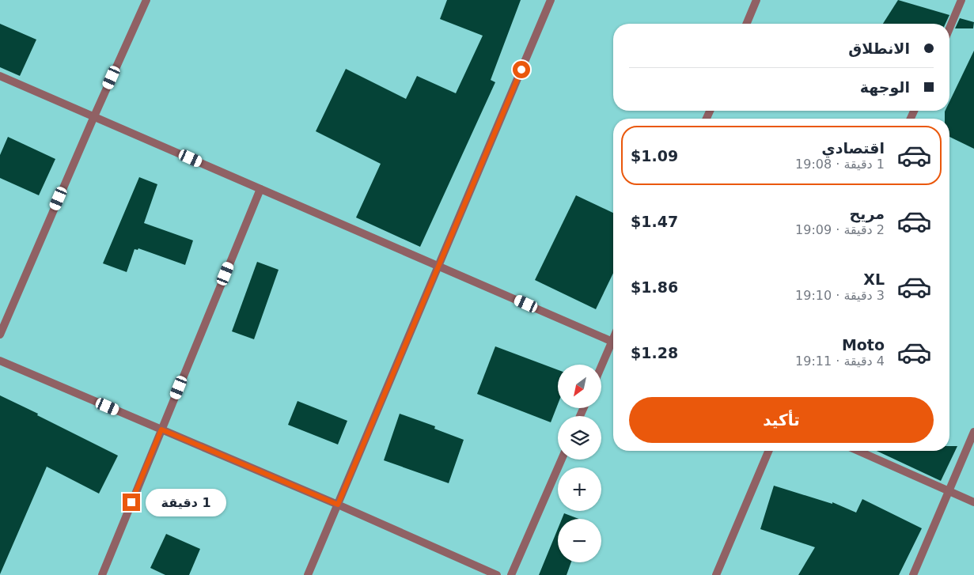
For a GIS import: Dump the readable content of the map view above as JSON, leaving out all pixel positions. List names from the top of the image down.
{
  "north": "bottom left",
  "page": {
    "banner": ["الانطلاق", "الوجهة"],
    "list": [
      {
        "name": "اقتصادي",
        "note": "1 دقيقة · 19:08",
        "value": "$1.09"
      },
      {
        "name": "مريح",
        "note": "2 دقيقة · 19:09",
        "value": "$1.47"
      },
      {
        "name": "XL",
        "note": "3 دقيقة · 19:10",
        "value": "$1.86"
      },
      {
        "name": "Moto",
        "note": "4 دقيقة · 19:11",
        "value": "$1.28"
      }
    ],
    "map_buttons": ["+", "−"],
    "buttons": "تأكيد",
    "bubble": "1 دقيقة"
  }
}
